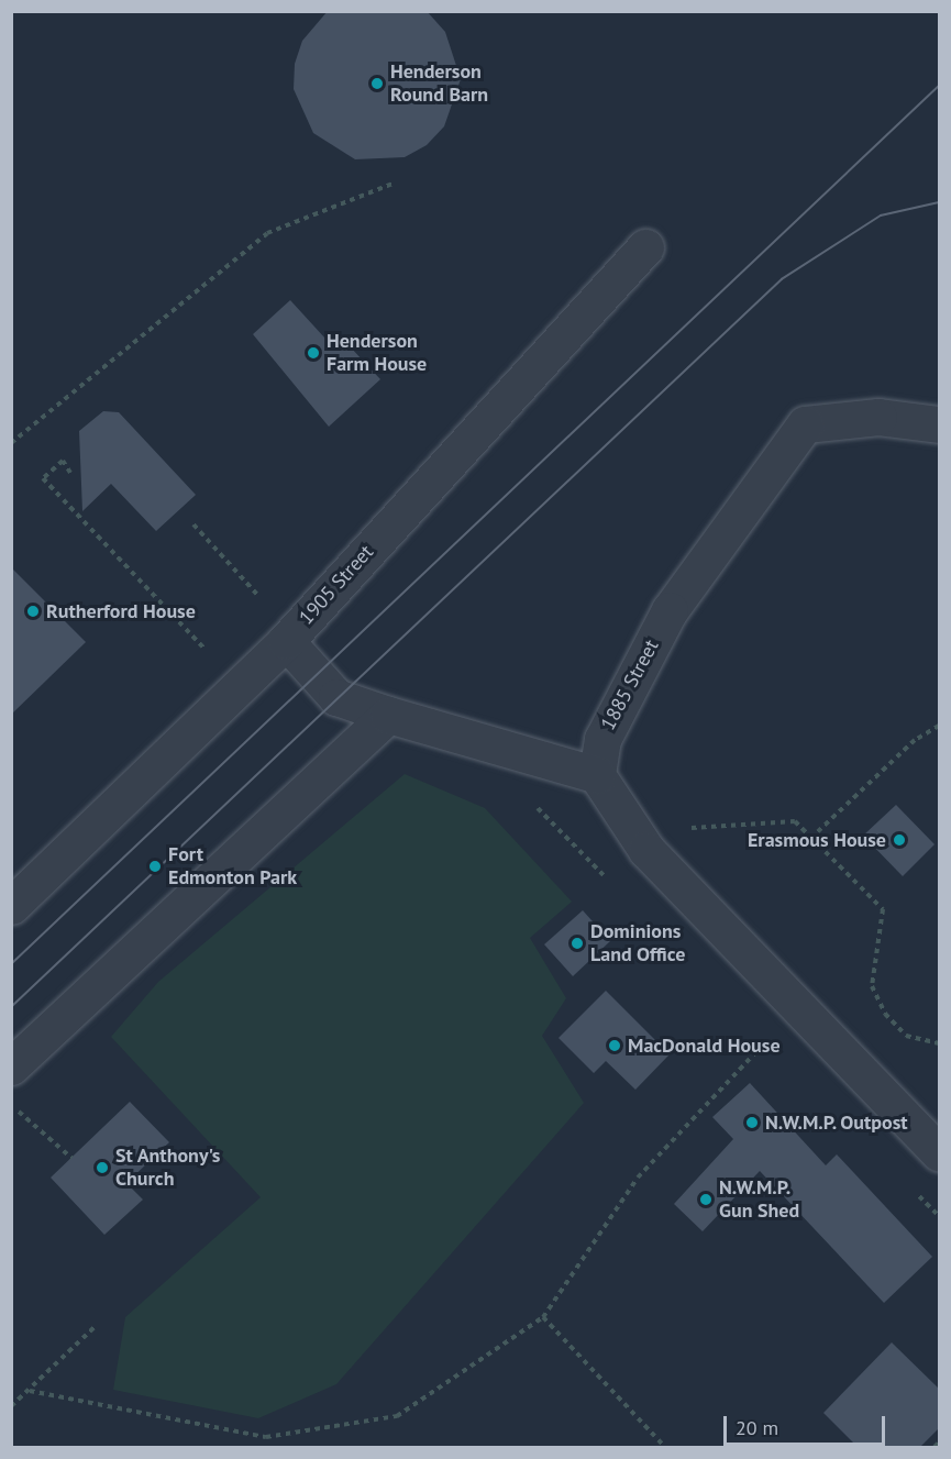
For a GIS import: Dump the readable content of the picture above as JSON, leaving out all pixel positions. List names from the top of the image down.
{
  "streets": {
    "street": ["1905 Street", "1885 Street"]
  },
  "places": [
    "Henderson Round Barn",
    "Henderson Farm House",
    "Rutherford House",
    "Erasmous House",
    "Fort Edmonton Park",
    "Dominions Land Office",
    "MacDonald House",
    "N.W.M.P. Outpost",
    "St Anthony's Church",
    "N.W.M.P. Gun Shed"
  ],
  "scale_bar": "20 m"
}
